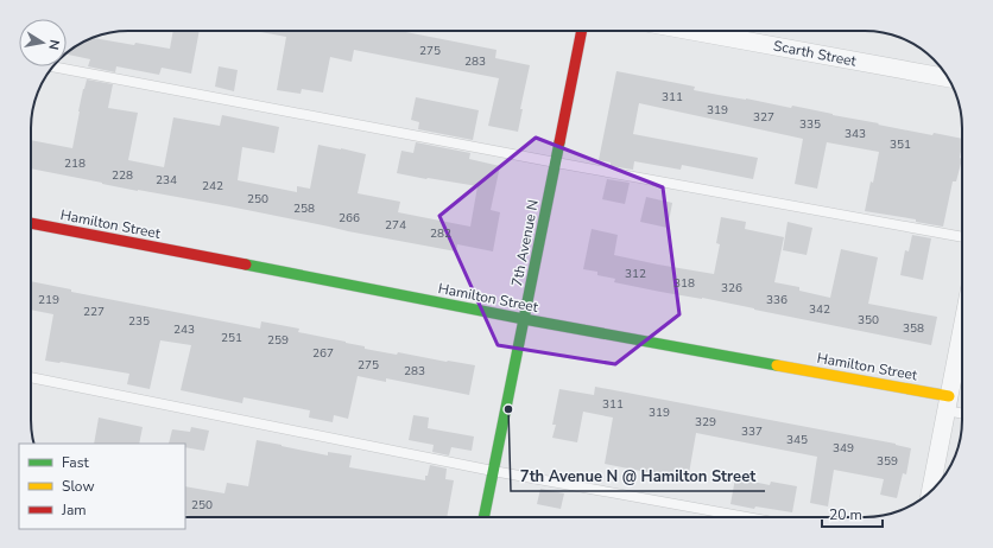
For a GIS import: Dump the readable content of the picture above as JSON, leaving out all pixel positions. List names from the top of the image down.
{
  "streets": {
    "street": ["Scarth Street", "Hamilton Street", "7th Avenue N"]
  },
  "crossings": [
    ["Hamilton Street", "7th Avenue N"]
  ],
  "places": ["7th Avenue N @ Hamilton Street"],
  "house_numbers": [
    "275",
    "283",
    "311",
    "319",
    "327",
    "335",
    "343",
    "351",
    "218",
    "228",
    "234",
    "242",
    "250",
    "258",
    "266",
    "274",
    "282",
    "312",
    "318",
    "326",
    "219",
    "336",
    "342",
    "227",
    "350",
    "235",
    "358",
    "243",
    "251",
    "259",
    "267",
    "275",
    "283",
    "311",
    "319",
    "329",
    "337",
    "345",
    "349",
    "359",
    "250"
  ],
  "legend": ["Fast", "Slow", "Jam"],
  "scale_bar": "20 m",
  "north": "right"
}
